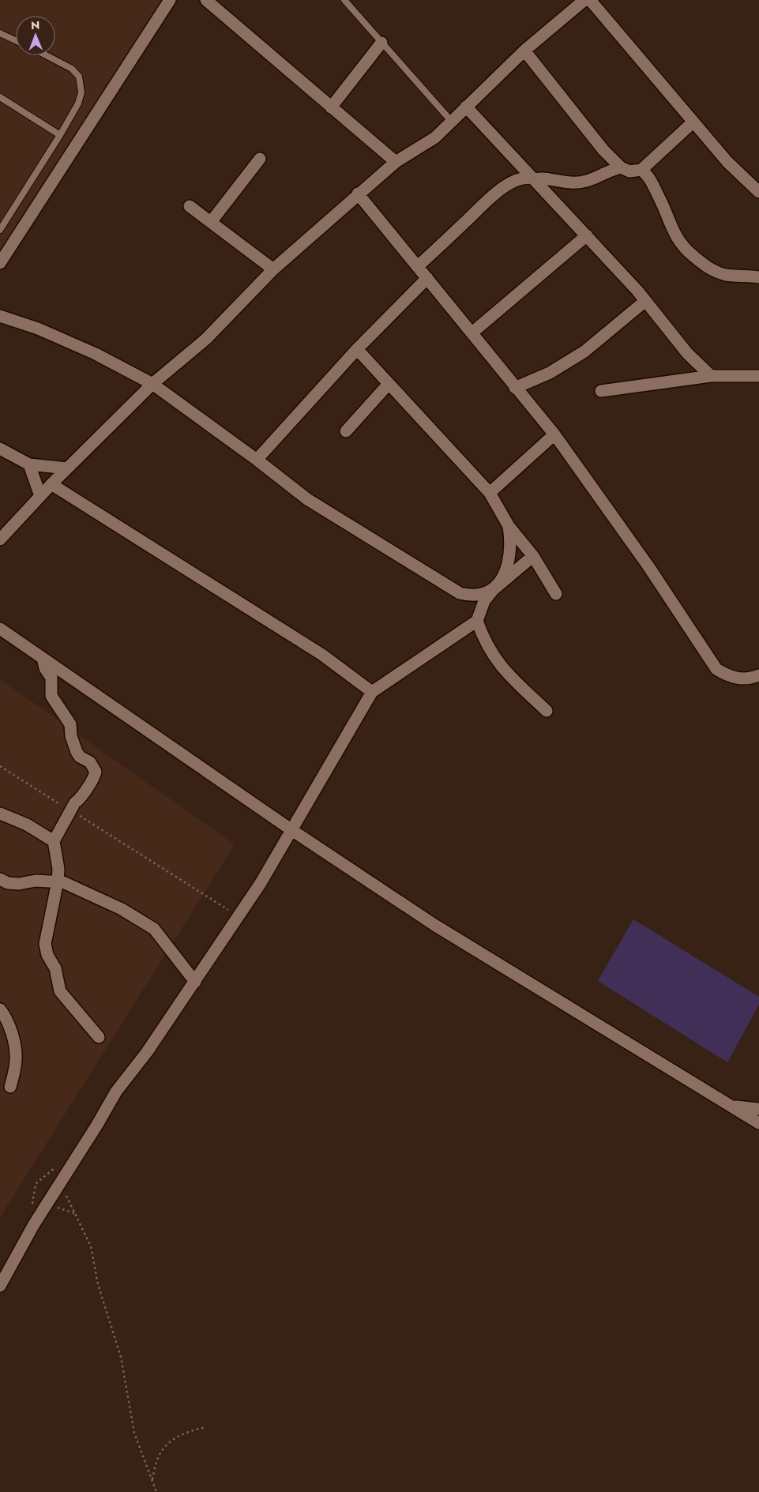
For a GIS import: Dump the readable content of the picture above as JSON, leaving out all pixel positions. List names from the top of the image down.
{
  "north": "top"
}
